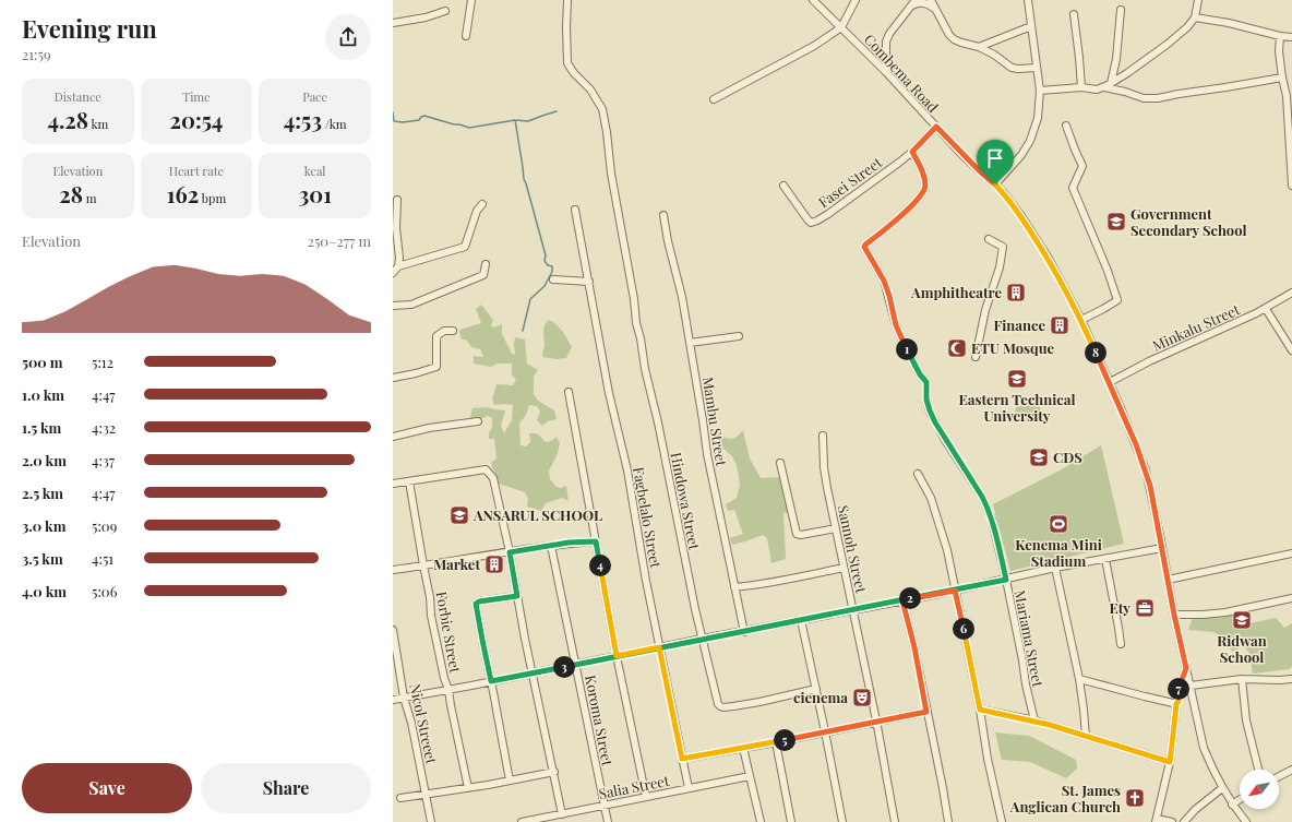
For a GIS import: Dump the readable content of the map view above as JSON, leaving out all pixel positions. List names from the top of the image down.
{
  "streets": {
    "street": [
      "Combema Road",
      "Fasei Street",
      "Minkalu Street",
      "Mambu Street",
      "Hindowa Street",
      "Fagbelalo Street",
      "Sannoh Street",
      "Forbie Street",
      "Mariama Street",
      "Koroma Street",
      "Nicol Streeet",
      "Salia Street"
    ]
  },
  "crossings": [
    ["Combema Road", "Fasei Street"],
    ["Combema Road", "Minkalu Street"],
    ["Fasei Street", "Mariama Street"],
    ["Fagbelalo Street", "Salia Street"],
    ["Koroma Street", "Salia Street"]
  ],
  "places": {
    "school or university": [
      "Government Secondary School",
      "Eastern Technical University",
      "CDS",
      "ANSARUL SCHOOL",
      "Ridwan School"
    ],
    "building": ["Amphitheatre", "Finance", "Market"],
    "mosque": ["ETU Mosque"],
    "sports": ["Kenema Mini Stadium"],
    "office": ["Ety"],
    "theatre": ["cienema"],
    "church": ["St. James Anglican Church"]
  },
  "north": "bottom left",
  "page": {
    "heading": ["Evening run", "21:59"],
    "stats": [
      ["Distance", "4.28 km"],
      ["Time", "20:54"],
      ["Pace", "4:53 /km"],
      ["Elevation", "28 m"],
      ["Heart rate", "162 bpm"],
      ["kcal", "301"]
    ],
    "chart": ["Elevation", "250–277 m"],
    "pins": [
      "1",
      "8",
      "4",
      "2",
      "6",
      "3",
      "7",
      "5"
    ],
    "list": [
      {
        "name": "500 m",
        "note": "5:12"
      },
      {
        "name": "1.0 km",
        "note": "4:47"
      },
      {
        "name": "1.5 km",
        "note": "4:32"
      },
      {
        "name": "2.0 km",
        "note": "4:37"
      },
      {
        "name": "2.5 km",
        "note": "4:47"
      },
      {
        "name": "3.0 km",
        "note": "5:09"
      },
      {
        "name": "3.5 km",
        "note": "4:51"
      },
      {
        "name": "4.0 km",
        "note": "5:06"
      }
    ],
    "buttons": ["Save", "Share"]
  }
}
